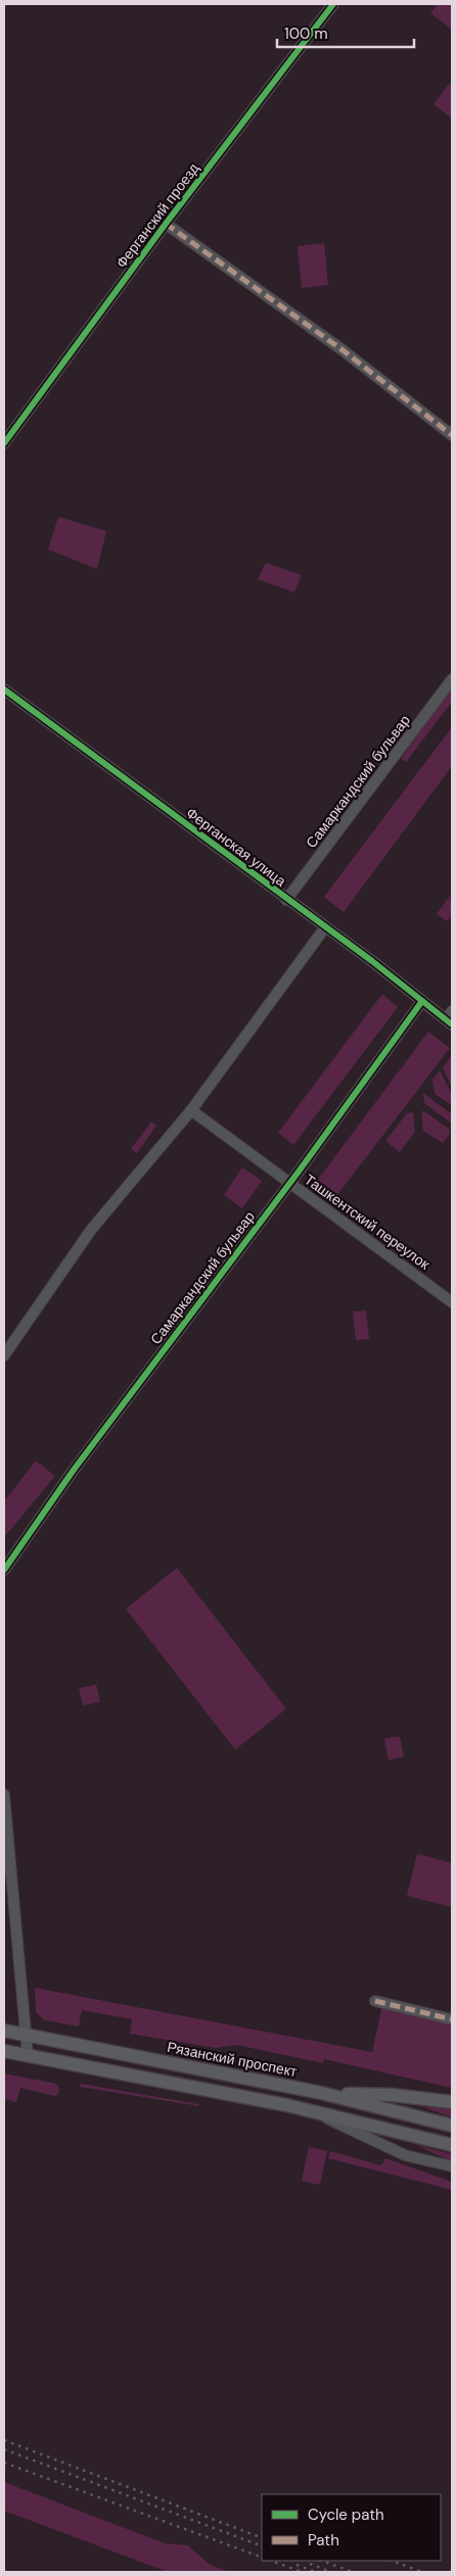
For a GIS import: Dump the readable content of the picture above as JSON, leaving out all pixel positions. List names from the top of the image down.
{
  "streets": {
    "main road": ["Рязанский проспект"],
    "street": [
      "Ферганский проезд",
      "Самаркандский бульвар",
      "Ферганская улица",
      "Ташкентский переулок"
    ]
  },
  "crossings": [
    ["Самаркандский бульвар", "Ферганская улица"],
    ["Самаркандский бульвар", "Ташкентский переулок"]
  ],
  "legend": ["Cycle path", "Path"],
  "scale_bar": "100 m"
}
